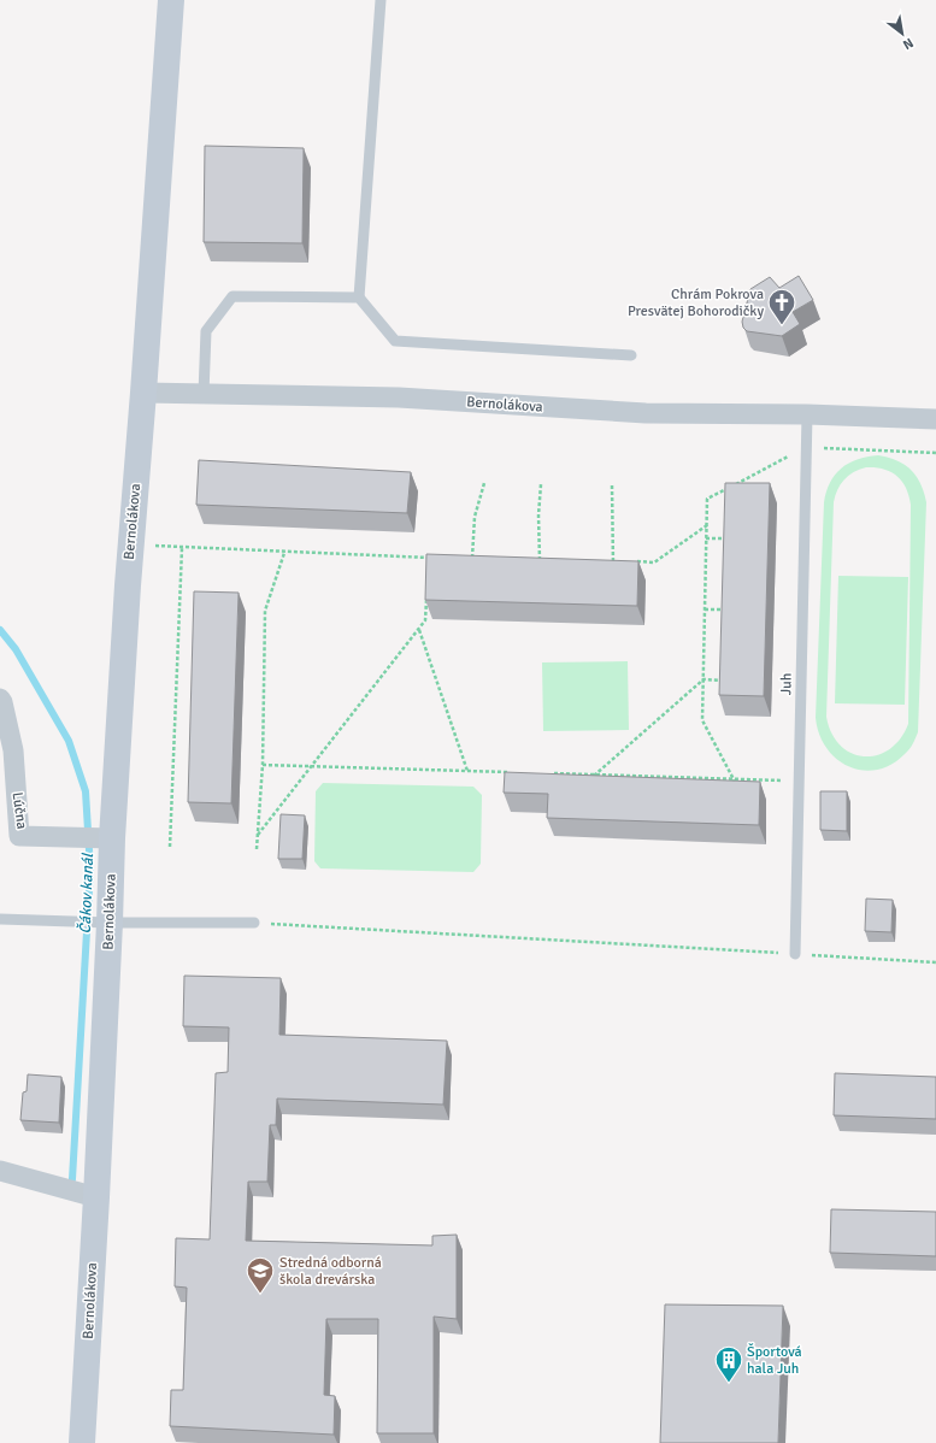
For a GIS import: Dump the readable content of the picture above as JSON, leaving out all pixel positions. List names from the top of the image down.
{
  "streets": {
    "street": ["Bernolákova", "Lúčna"],
    "lane": ["Juh"]
  },
  "crossings": [
    ["Bernolákova", "Juh"],
    ["Bernolákova", "Lúčna"]
  ],
  "water": ["Čákov kanál"],
  "places": {
    "church": ["Chrám Pokrova Presvätej Bohorodičky"],
    "school or university": ["Stredná odborná škola drevárska"],
    "building": ["Športová hala Juh"]
  },
  "north": "bottom right"
}
